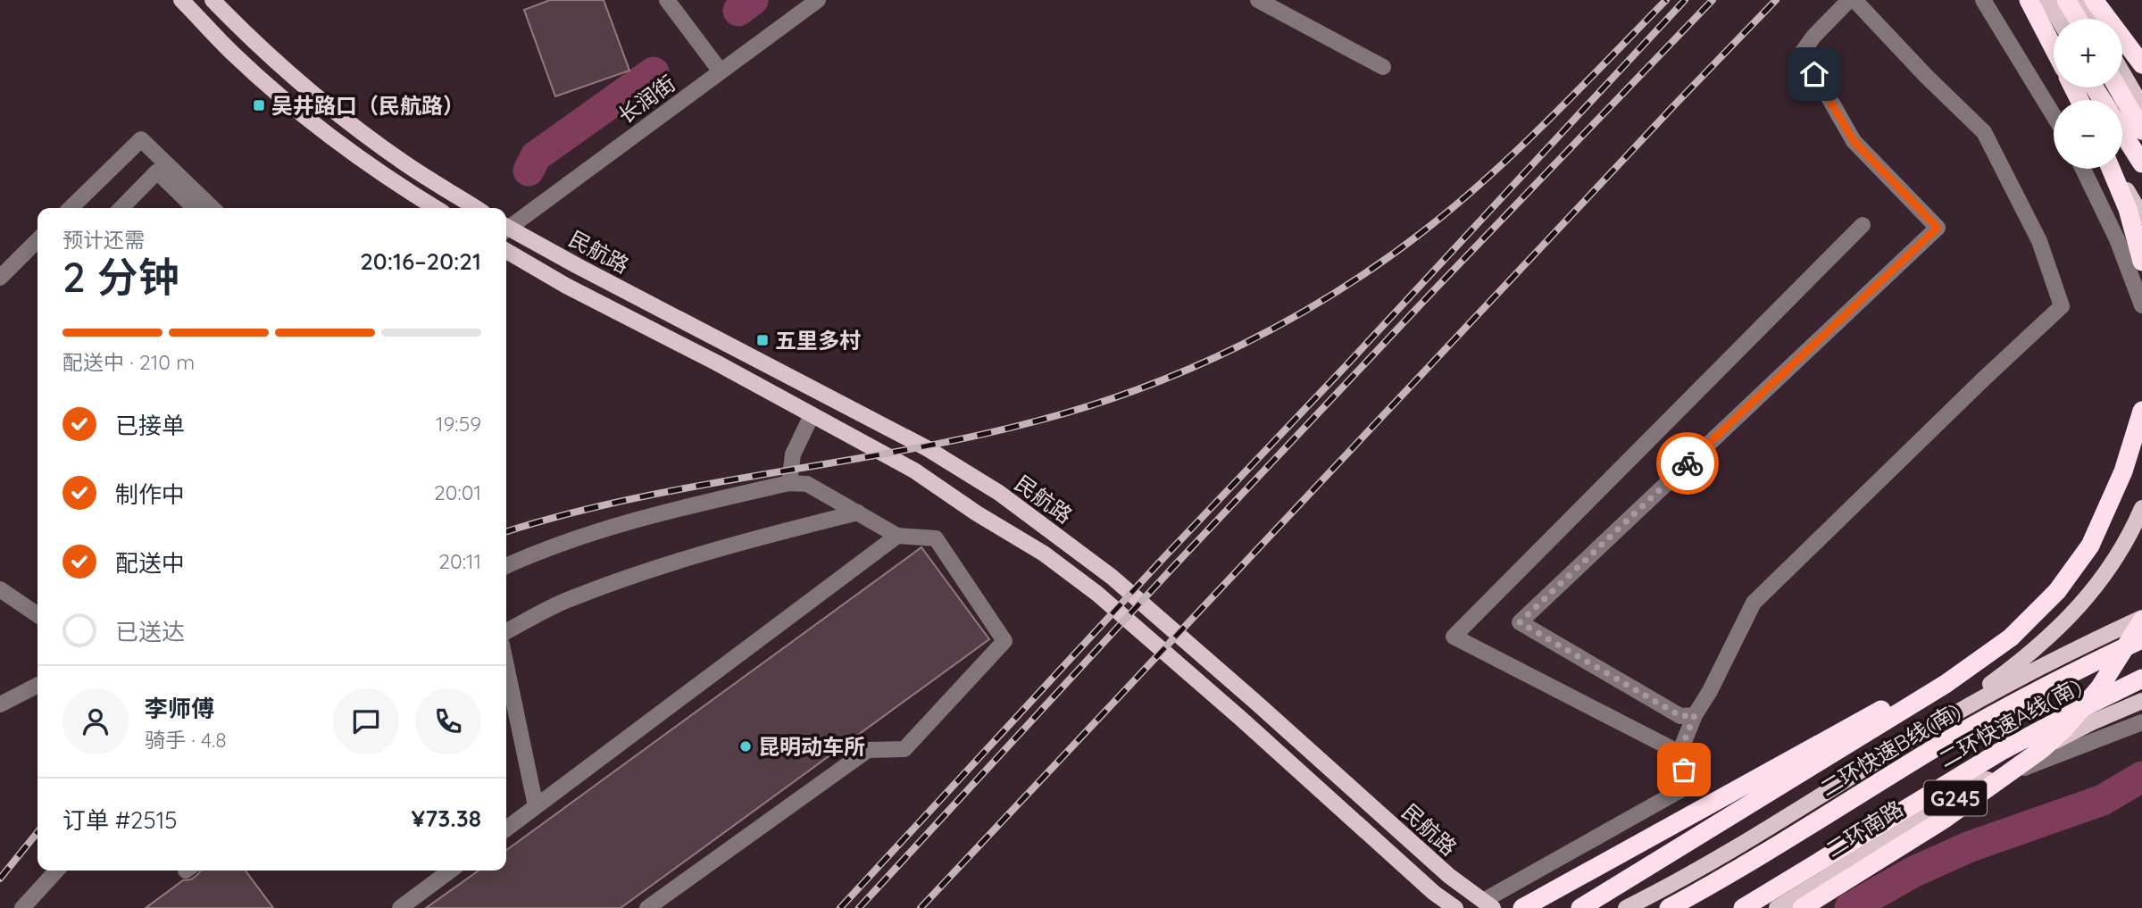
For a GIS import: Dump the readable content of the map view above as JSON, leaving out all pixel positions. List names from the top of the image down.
{
  "streets": {
    "highway": ["二环快速A线(南)", "二环快速B线(南)"],
    "main road": ["民航路", "G245", "二环南路"],
    "street": ["长润街"]
  },
  "places": {
    "transit": ["吴井路口（民航路）", "五里多村"],
    "other": ["昆明动车所"]
  },
  "page": {
    "map_buttons": ["+", "−"],
    "heading": ["2 分钟", "预计还需", "20:16–20:21"],
    "panel": [
      "李师傅",
      "骑手 · 4.8",
      "订单 #2515",
      "¥73.38"
    ],
    "bar": "配送中 · 210 m",
    "list": [
      ["已接单", "19:59"],
      ["制作中", "20:01"],
      ["配送中", "20:11"],
      "已送达"
    ]
  }
}
